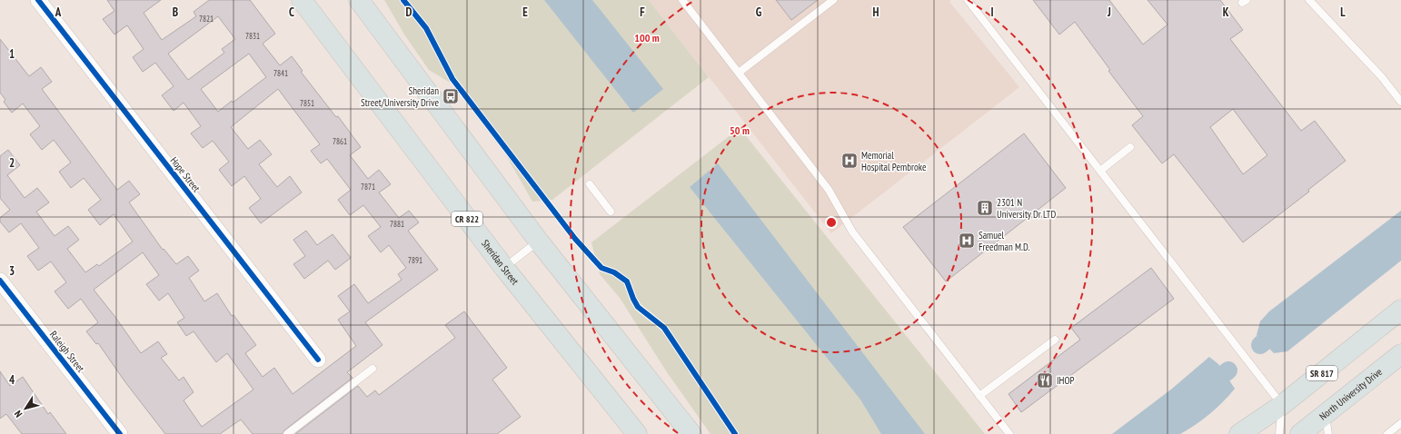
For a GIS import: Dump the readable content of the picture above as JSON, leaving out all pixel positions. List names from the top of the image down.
{
  "streets": {
    "main road": [
      "CR 822",
      "Sheridan Street",
      "SR 817",
      "North University Drive"
    ],
    "street": ["Hope Street", "Raleigh Street"]
  },
  "places": {
    "bus stop": ["Sheridan Street/University Drive"],
    "hospital": ["Memorial Hospital Pembroke", "Samuel Freedman M.D."],
    "building": ["2301 N University Dr LTD"],
    "restaurant": ["IHOP"]
  },
  "house_numbers": [
    "7821",
    "7831",
    "7841",
    "7851",
    "7861",
    "7871",
    "7881",
    "7891"
  ],
  "north": "bottom left",
  "grid": {
    "columns": [
      "A",
      "B",
      "C",
      "D",
      "E",
      "F",
      "G",
      "H",
      "I",
      "J",
      "K",
      "L"
    ],
    "rows": [
      "1",
      "2",
      "3",
      "4"
    ]
  },
  "rings": ["100 m", "50 m"]
}
